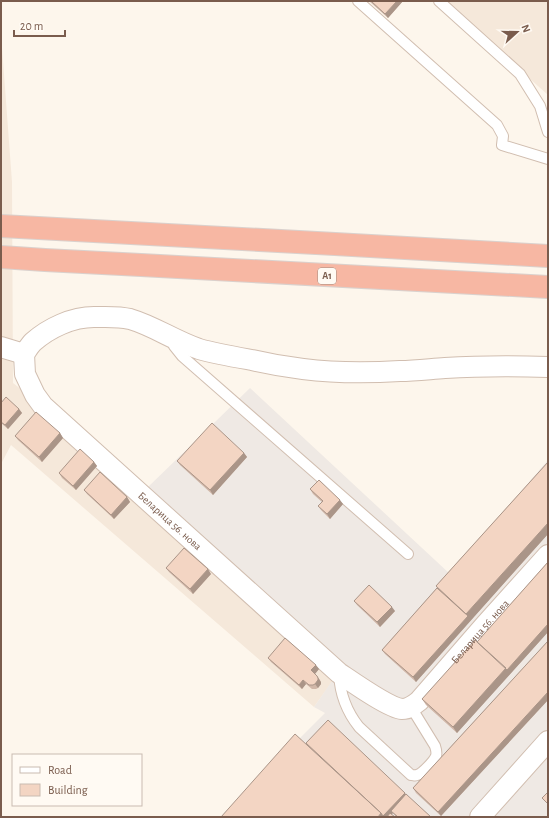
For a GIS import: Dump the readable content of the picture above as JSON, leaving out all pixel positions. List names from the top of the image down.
{
  "streets": {
    "highway": ["A1"],
    "street": ["Беларица 56. нова"]
  },
  "legend": ["Road", "Building"],
  "scale_bar": "20 m",
  "north": "right"
}
